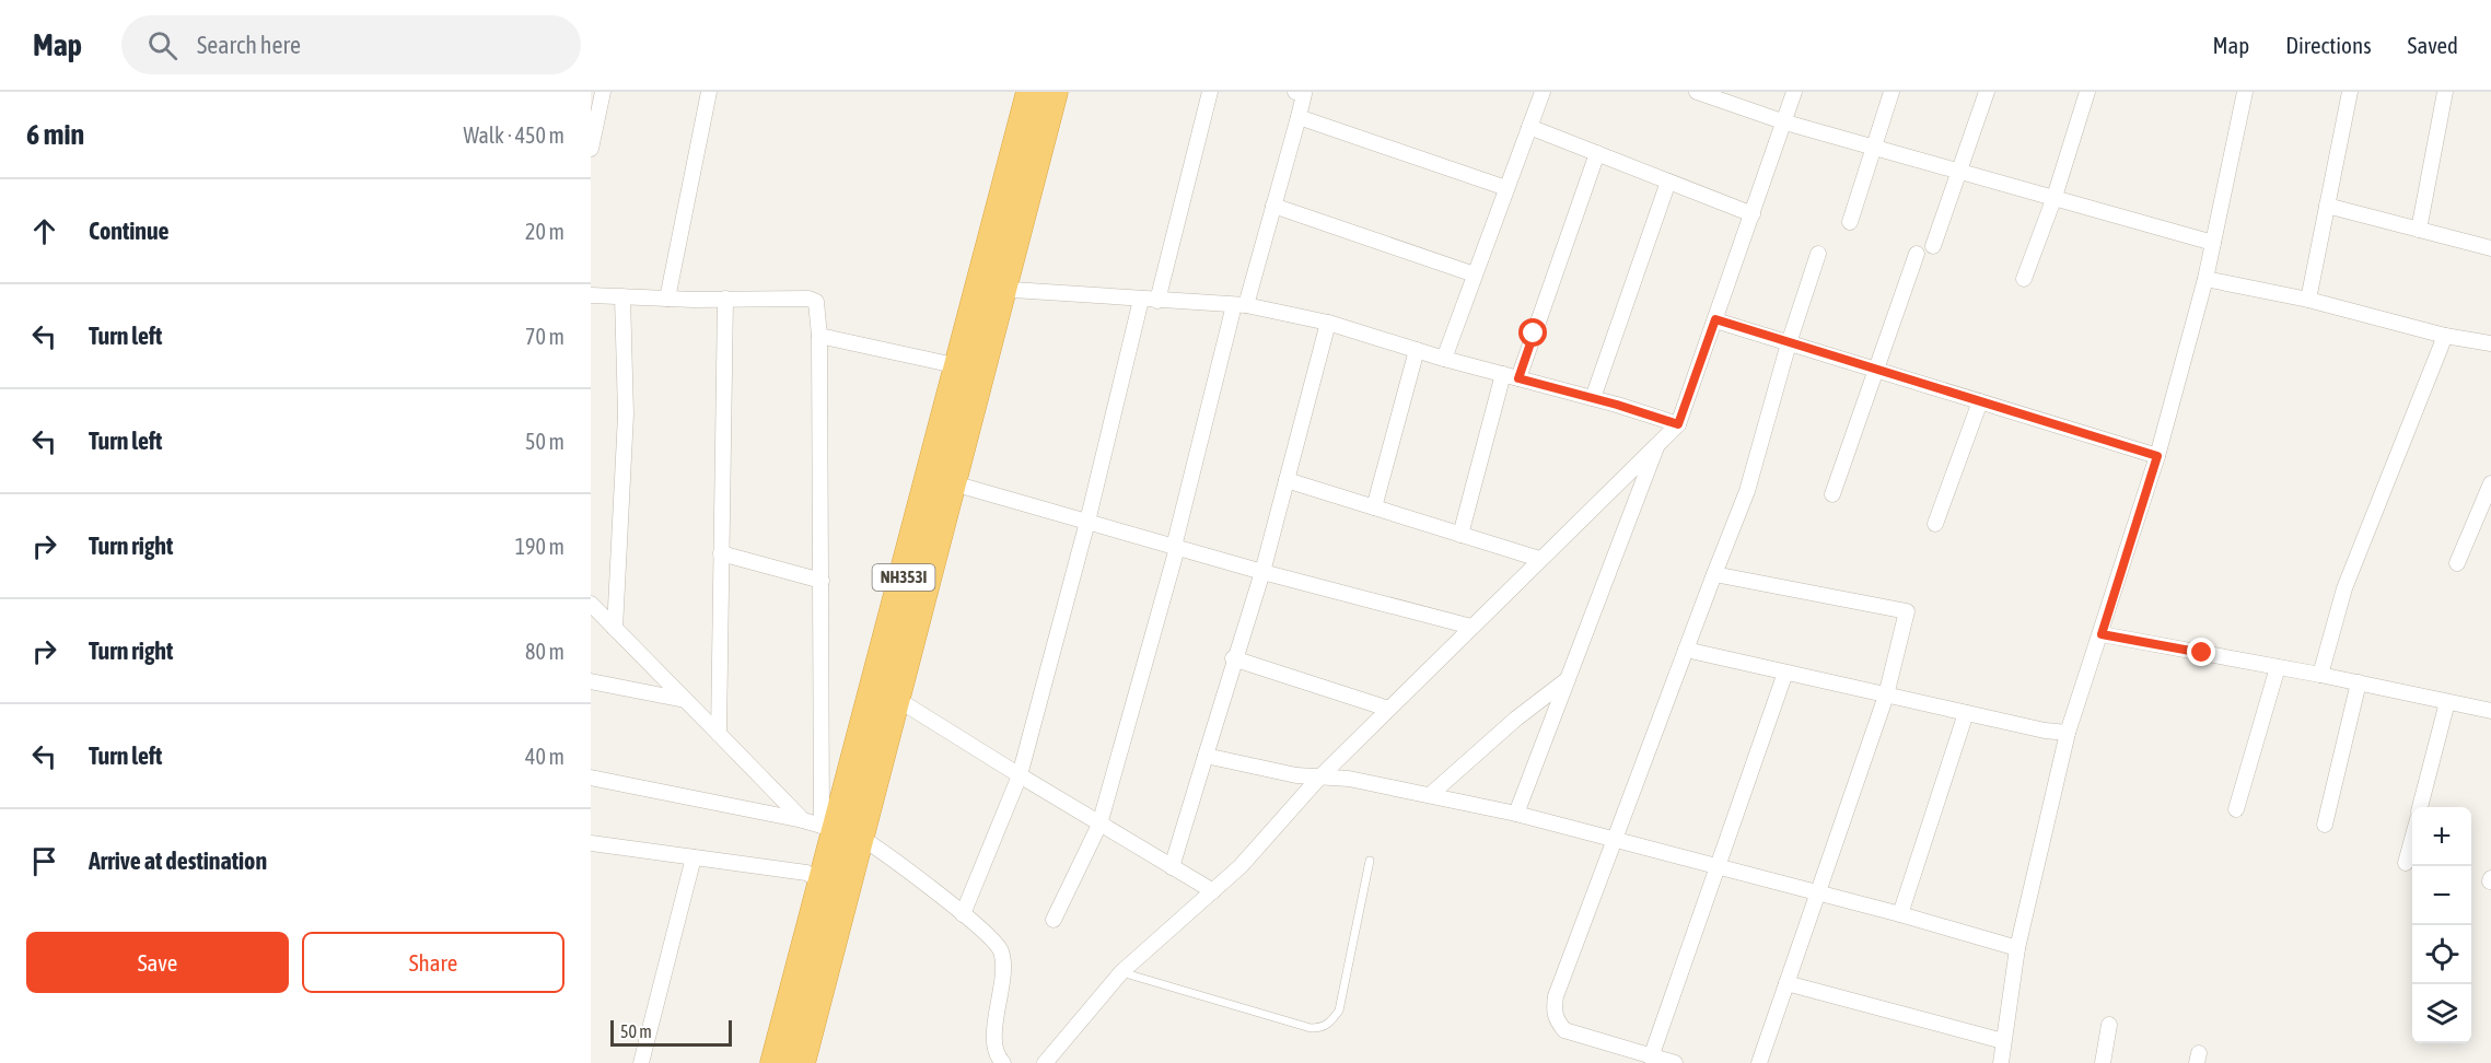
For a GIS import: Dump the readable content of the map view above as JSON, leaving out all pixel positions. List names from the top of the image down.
{
  "streets": {
    "highway": ["NH353I"]
  },
  "scale_bar": "50 m",
  "page": {
    "header": "Map",
    "search": "Search here",
    "nav": ["Map", "Directions", "Saved"],
    "heading": ["6 min", "Walk · 450 m"],
    "list": [
      ["Continue", "20 m"],
      ["Turn left", "70 m"],
      ["Turn left", "50 m"],
      ["Turn right", "190 m"],
      ["Turn right", "80 m"],
      ["Turn left", "40 m"],
      "Arrive at destination"
    ],
    "map_buttons": ["+", "−"],
    "buttons": ["Save", "Share"],
    "scale": "50 m"
  }
}
